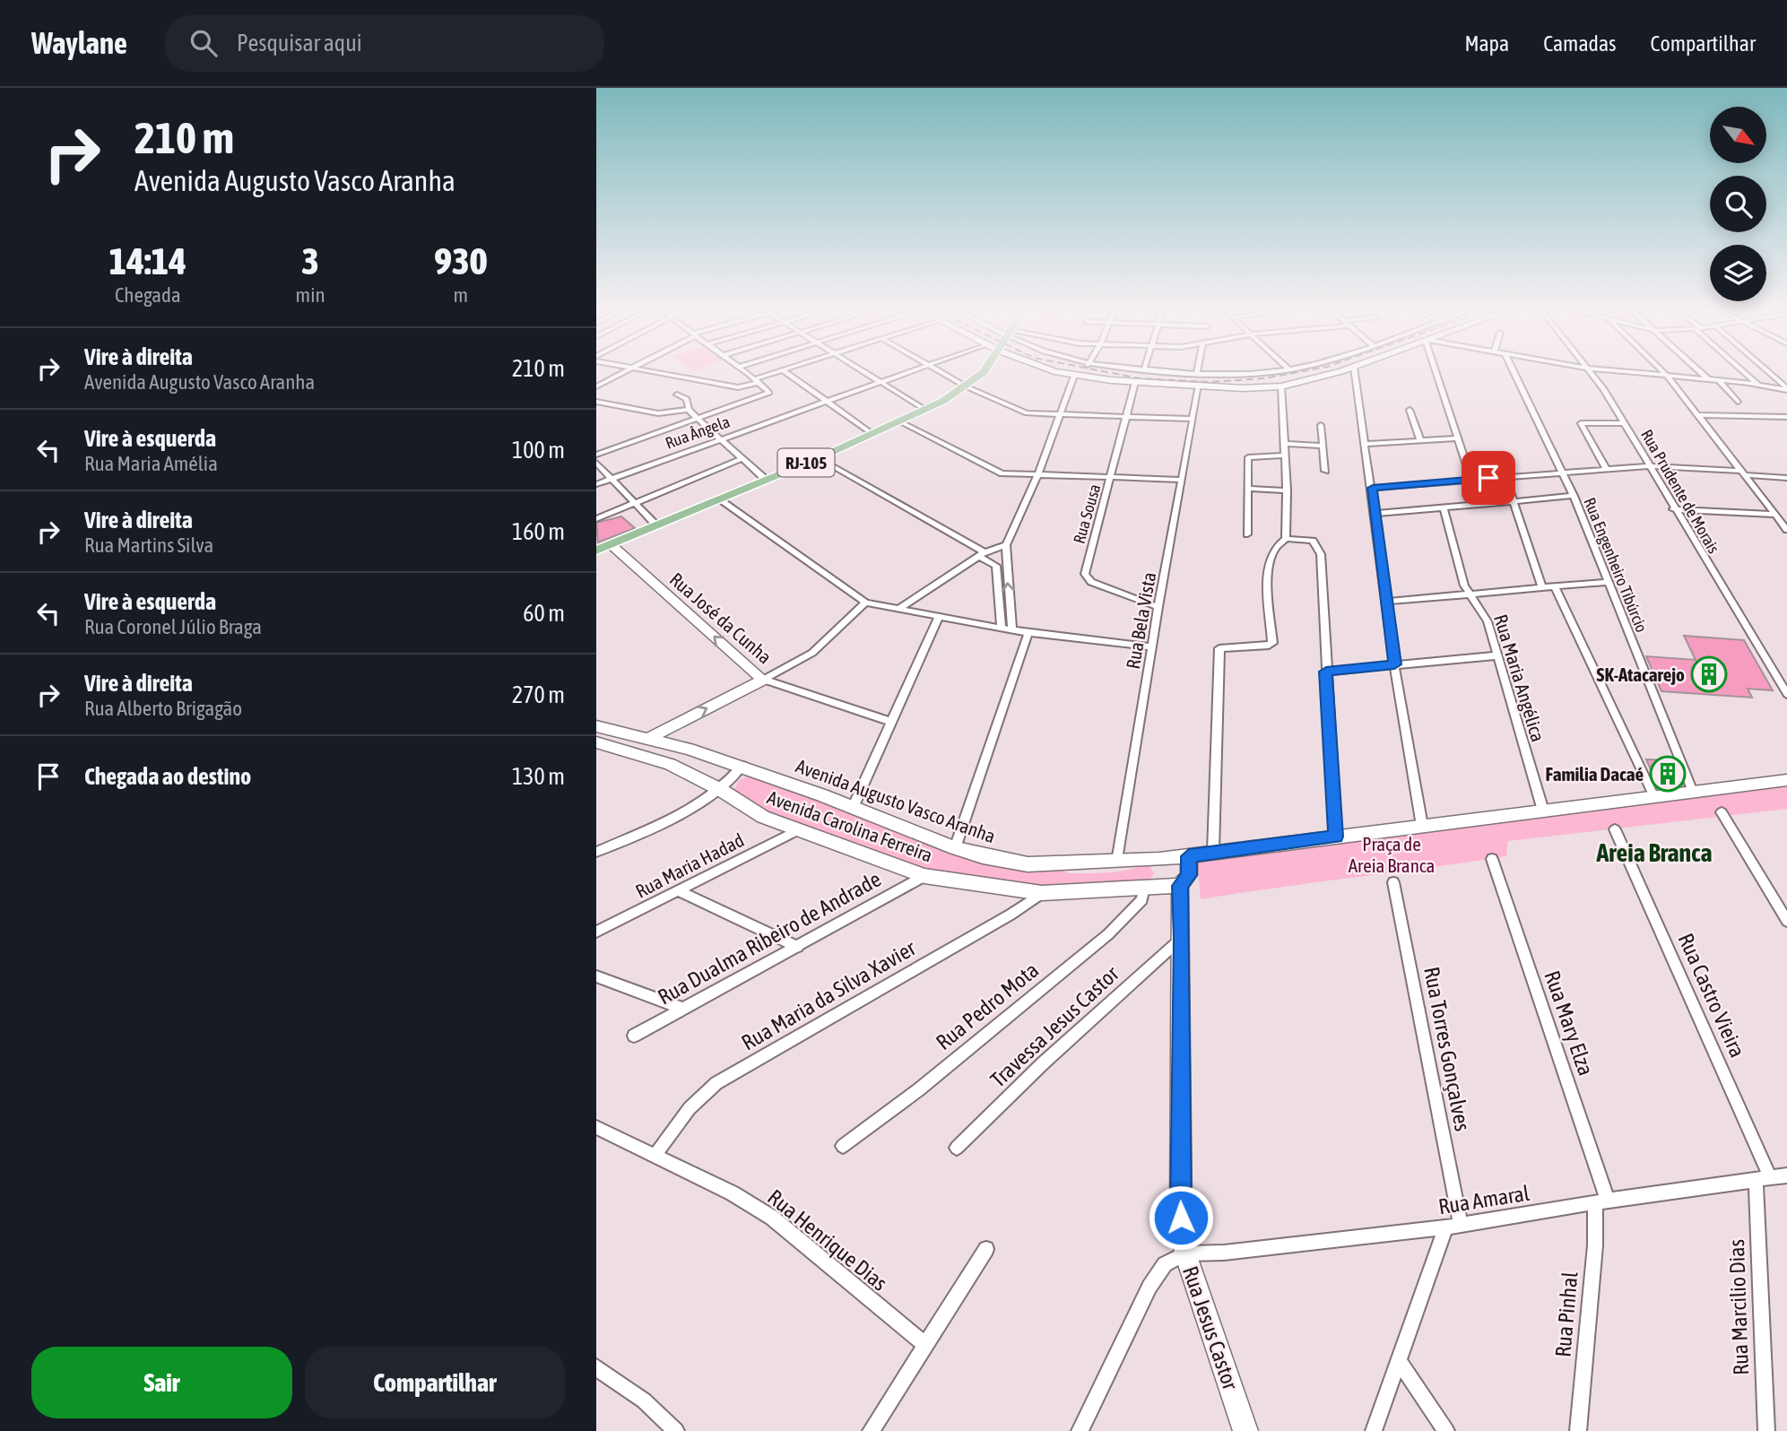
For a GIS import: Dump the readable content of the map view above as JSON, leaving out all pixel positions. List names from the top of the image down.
{
  "streets": {
    "main road": ["RJ-105"],
    "street": [
      "Rua Ângela",
      "Rua Prudente de Morais",
      "Rua Sousa",
      "Rua Engenheiro Tibúrcio",
      "Rua José da Cunha",
      "Rua Bela Vista",
      "Rua Maria Angélica",
      "Avenida Augusto Vasco Aranha",
      "Avenida Carolina Ferreira",
      "Rua Maria Hadad",
      "Rua Dualma Ribeiro de Andrade",
      "Rua Maria da Silva Xavier",
      "Rua Castro Vieira",
      "Rua Pedro Mota",
      "Rua Mary Elza",
      "Travessa Jesus Castor",
      "Rua Torres Gonçalves",
      "Rua Amaral",
      "Rua Henrique Dias",
      "Rua Marcilio Dias",
      "Rua Pinhal",
      "Rua Jesus Castor"
    ]
  },
  "crossings": [
    ["RJ-105", "Rua José da Cunha"],
    ["Rua Sousa", "Rua Bela Vista"],
    ["Rua Engenheiro Tibúrcio", "Avenida Augusto Vasco Aranha"],
    ["Rua Bela Vista", "Avenida Augusto Vasco Aranha"],
    ["Rua Maria Angélica", "Avenida Augusto Vasco Aranha"],
    ["Avenida Augusto Vasco Aranha", "Rua Jesus Castor"],
    ["Avenida Carolina Ferreira", "Rua Maria Hadad"],
    ["Avenida Carolina Ferreira", "Rua Dualma Ribeiro de Andrade"],
    ["Avenida Carolina Ferreira", "Rua Maria da Silva Xavier"],
    ["Avenida Carolina Ferreira", "Rua Pedro Mota"],
    ["Avenida Carolina Ferreira", "Rua Jesus Castor"],
    ["Rua Maria da Silva Xavier", "Rua Henrique Dias"],
    ["Rua Castro Vieira", "Rua Amaral"],
    ["Rua Castro Vieira", "Rua Marcilio Dias"],
    ["Rua Mary Elza", "Rua Amaral"],
    ["Rua Mary Elza", "Rua Pinhal"],
    ["Travessa Jesus Castor", "Rua Jesus Castor"],
    ["Rua Torres Gonçalves", "Rua Amaral"],
    ["Rua Amaral", "Rua Marcilio Dias"],
    ["Rua Amaral", "Rua Pinhal"],
    ["Rua Amaral", "Rua Jesus Castor"]
  ],
  "districts": ["Areia Branca"],
  "parks": ["Praça de Areia Branca"],
  "places": {
    "building": ["SK-Atacarejo", "Familia Dacaé"]
  },
  "north": "bottom right",
  "page": {
    "header": "Waylane",
    "search": "Pesquisar aqui",
    "nav": ["Mapa", "Camadas", "Compartilhar"],
    "turn": ["210 m", "Avenida Augusto Vasco Aranha"],
    "eta": [
      "14:14",
      "Chegada",
      "3",
      "min",
      "930",
      "m"
    ],
    "list": [
      {
        "name": "Vire à direita",
        "note": "Avenida Augusto Vasco Aranha",
        "value": "210 m"
      },
      {
        "name": "Vire à esquerda",
        "note": "Rua Maria Amélia",
        "value": "100 m"
      },
      {
        "name": "Vire à direita",
        "note": "Rua Martins Silva",
        "value": "160 m"
      },
      {
        "name": "Vire à esquerda",
        "note": "Rua Coronel Júlio Braga",
        "value": "60 m"
      },
      {
        "name": "Vire à direita",
        "note": "Rua Alberto Brigagão",
        "value": "270 m"
      },
      {
        "name": "Chegada ao destino",
        "value": "130 m"
      }
    ],
    "buttons": ["Sair", "Compartilhar"]
  }
}
